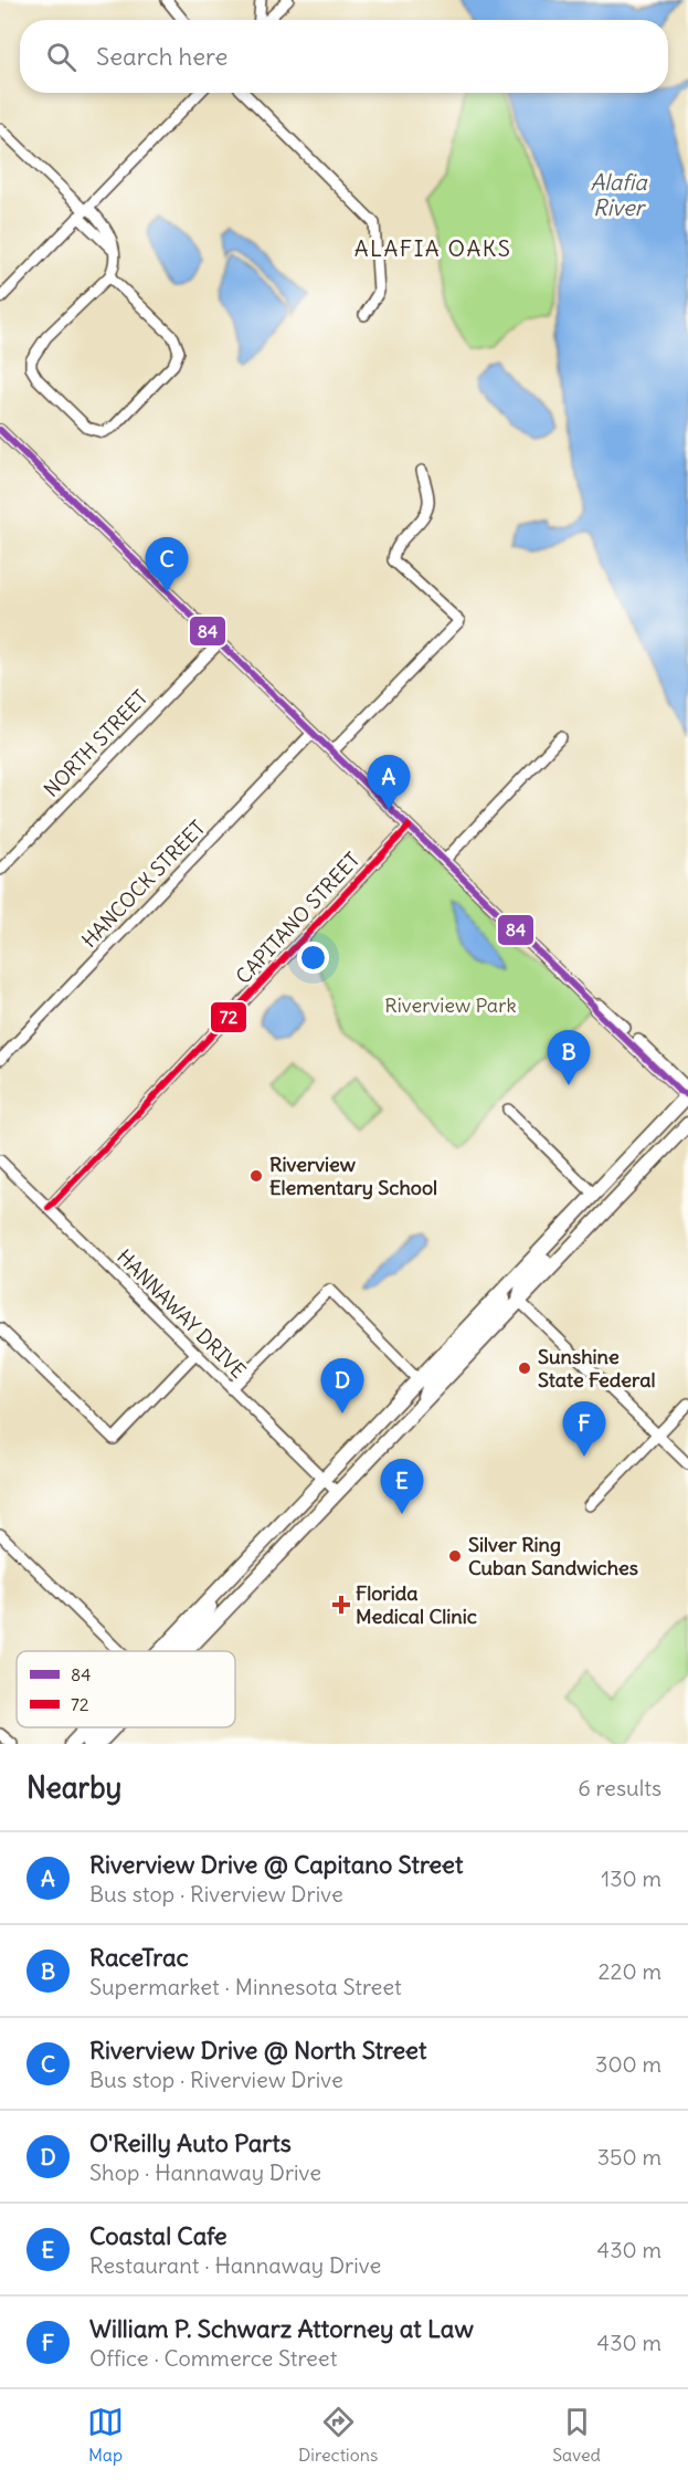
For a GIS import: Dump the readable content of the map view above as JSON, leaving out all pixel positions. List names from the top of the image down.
{
  "streets": {
    "street": [
      "NORTH STREET",
      "HANCOCK STREET",
      "CAPITANO STREET",
      "HANNAWAY DRIVE"
    ]
  },
  "crossings": [
    ["CAPITANO STREET", "HANNAWAY DRIVE"]
  ],
  "districts": ["ALAFIA OAKS"],
  "water": ["Alafia River"],
  "parks": ["Riverview Park"],
  "places": {
    "other": ["Riverview Elementary School", "Sunshine State Federal", "Silver Ring Cuban Sandwiches"],
    "health": ["Florida Medical Clinic"]
  },
  "lines": ["transit line 84", "transit line 72"],
  "legend": ["84", "72"],
  "page": {
    "search": "Search here",
    "pins": [
      "C",
      "A",
      "B",
      "D",
      "F",
      "E"
    ],
    "heading": ["Nearby", "6 results"],
    "list": [
      {
        "mark": "A",
        "name": "Riverview Drive @ Capitano Street",
        "note": "Bus stop · Riverview Drive",
        "value": "130 m"
      },
      {
        "mark": "B",
        "name": "RaceTrac",
        "note": "Supermarket · Minnesota Street",
        "value": "220 m"
      },
      {
        "mark": "C",
        "name": "Riverview Drive @ North Street",
        "note": "Bus stop · Riverview Drive",
        "value": "300 m"
      },
      {
        "mark": "D",
        "name": "O'Reilly Auto Parts",
        "note": "Shop · Hannaway Drive",
        "value": "350 m"
      },
      {
        "mark": "E",
        "name": "Coastal Cafe",
        "note": "Restaurant · Hannaway Drive",
        "value": "430 m"
      },
      {
        "mark": "F",
        "name": "William P. Schwarz Attorney at Law",
        "note": "Office · Commerce Street",
        "value": "430 m"
      }
    ],
    "nav": ["Map", "Directions", "Saved"]
  }
}
